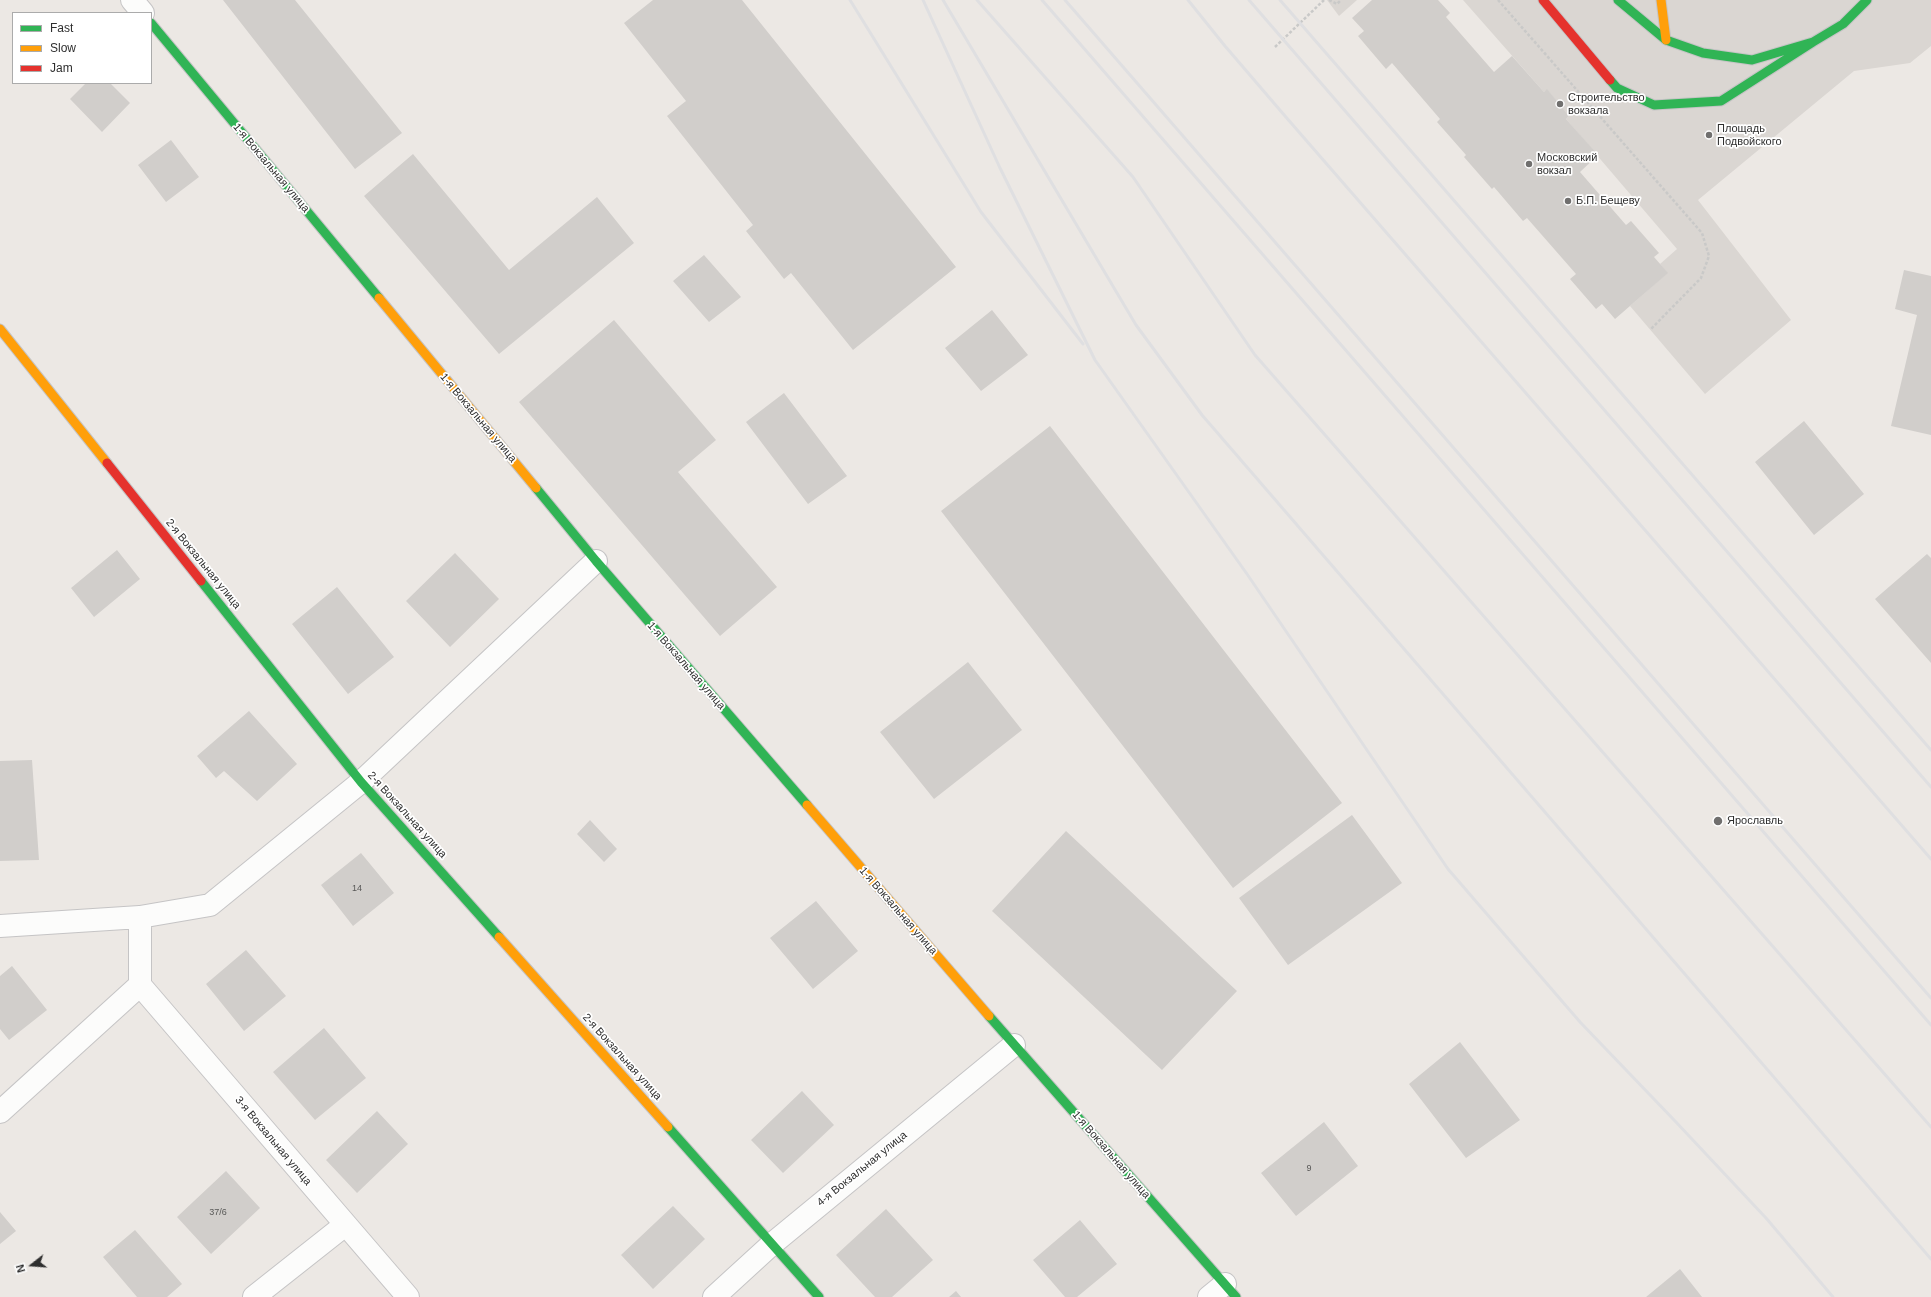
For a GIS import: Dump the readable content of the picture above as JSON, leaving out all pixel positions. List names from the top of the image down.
{
  "streets": {
    "street": [
      "1-я Вокзальная улица",
      "2-я Вокзальная улица",
      "3-я Вокзальная улица",
      "4-я Вокзальная улица"
    ]
  },
  "crossings": [
    ["1-я Вокзальная улица", "4-я Вокзальная улица"],
    ["2-я Вокзальная улица", "4-я Вокзальная улица"]
  ],
  "places": [
    "Строительство вокзала",
    "Площадь Подвойского",
    "Московский вокзал",
    "Б.П. Бещеву",
    "Ярославль"
  ],
  "house_numbers": ["14", "9", "37/6"],
  "legend": ["Fast", "Slow", "Jam"],
  "north": "left"
}
